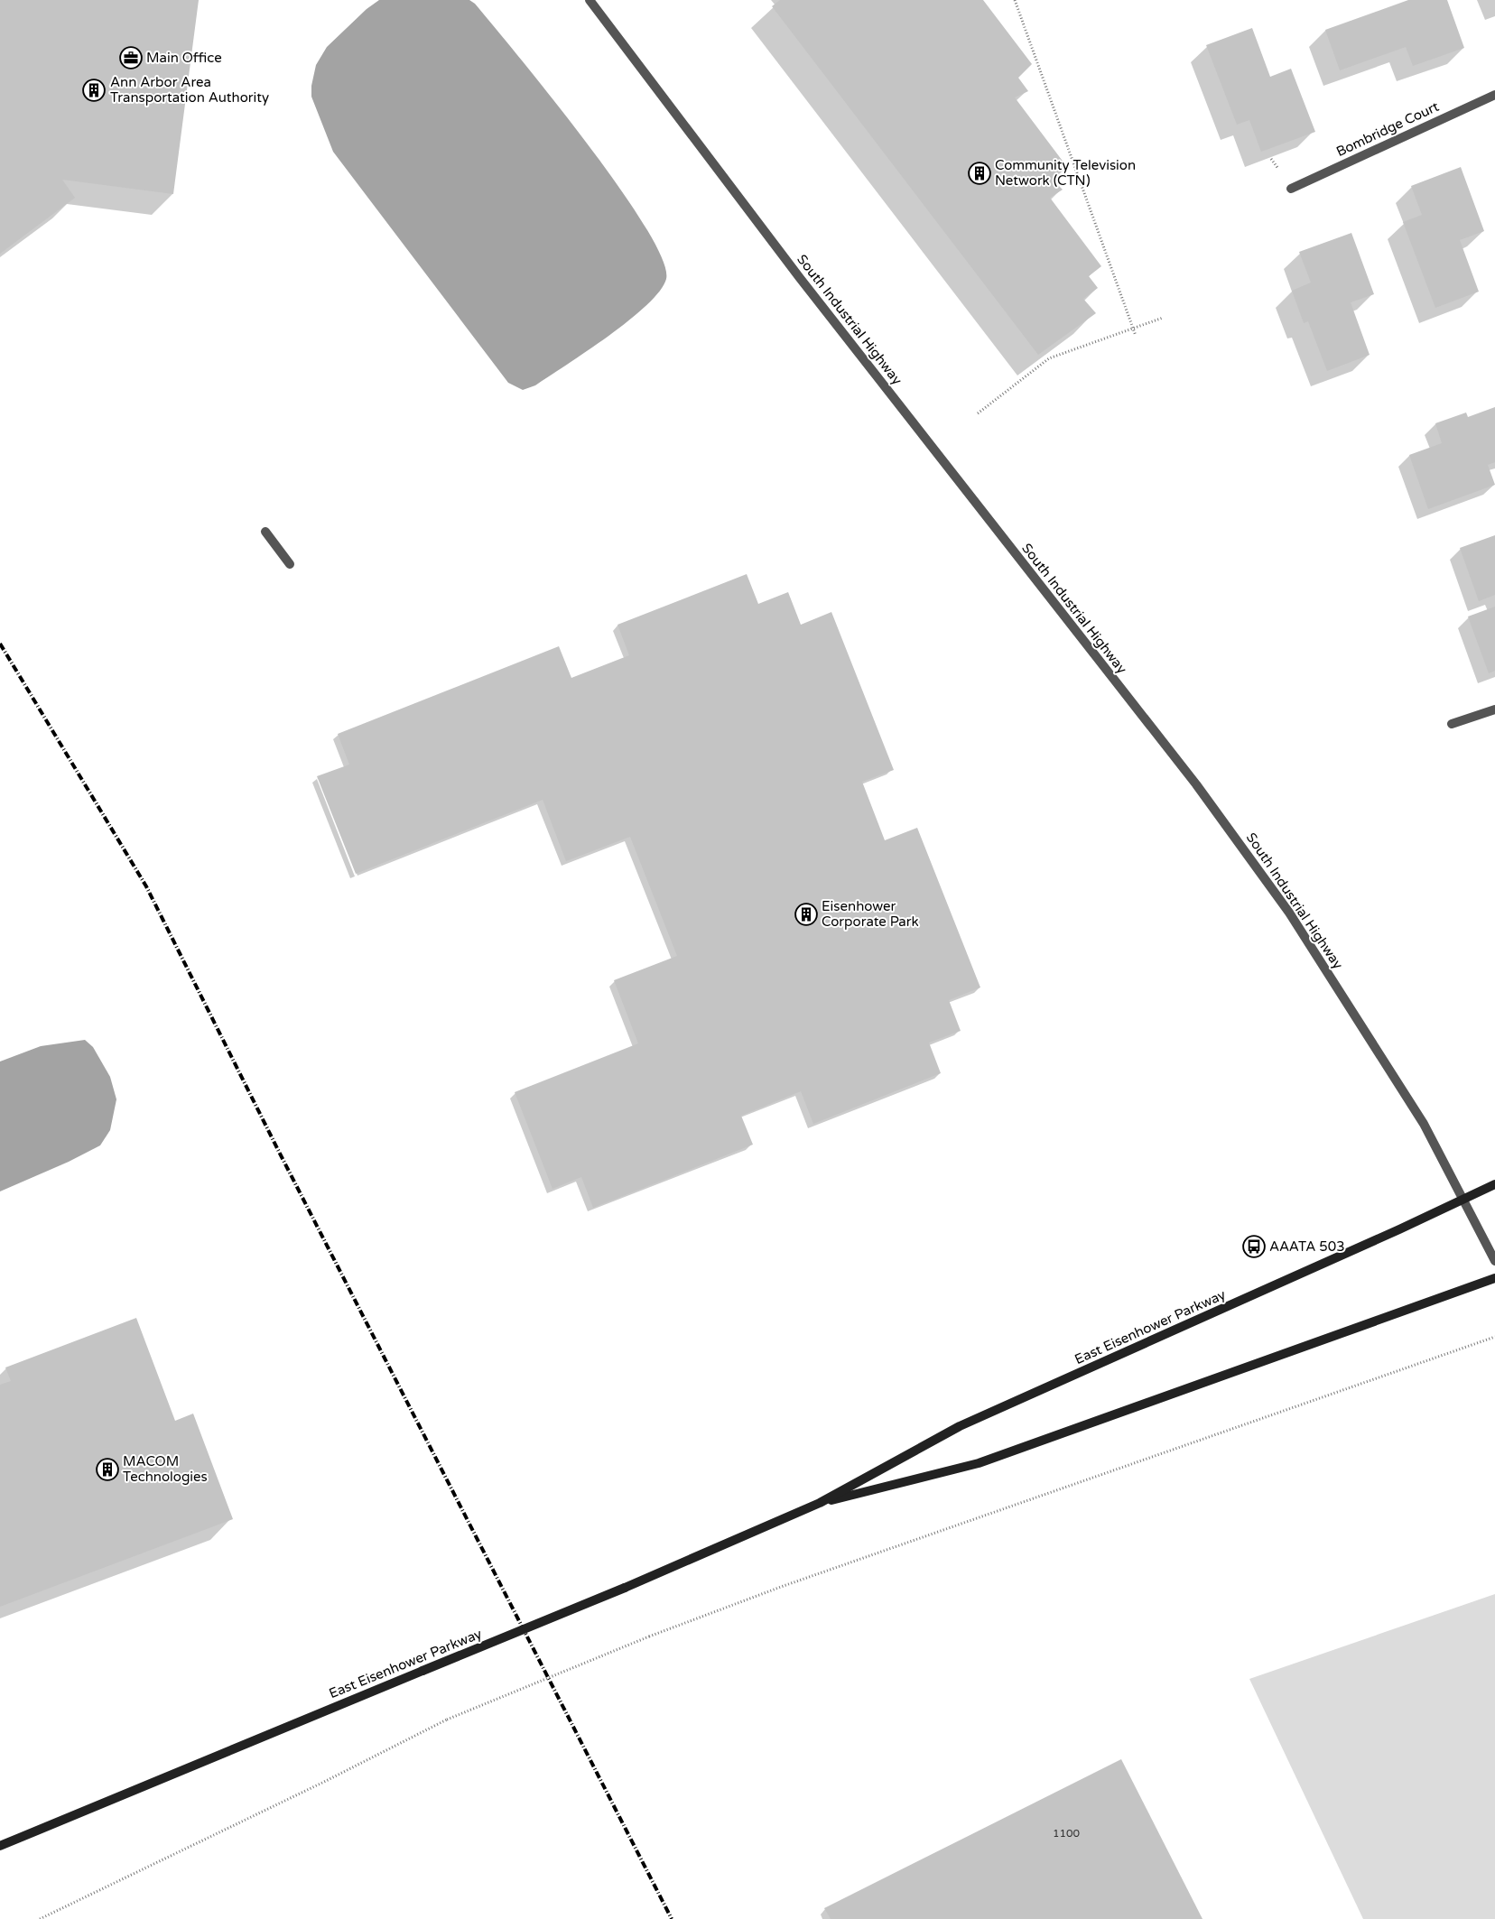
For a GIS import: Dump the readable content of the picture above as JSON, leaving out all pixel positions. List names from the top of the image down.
{
  "streets": {
    "main road": ["East Eisenhower Parkway"],
    "street": ["Bombridge Court", "South Industrial Highway"]
  },
  "crossings": [
    ["South Industrial Highway", "East Eisenhower Parkway"]
  ],
  "places": {
    "office": ["Main Office"],
    "building": [
      "Ann Arbor Area Transportation Authority",
      "Community Television Network (CTN)",
      "Eisenhower Corporate Park",
      "MACOM Technologies"
    ],
    "bus stop": ["AAATA 503"]
  },
  "house_numbers": ["1100"]
}
